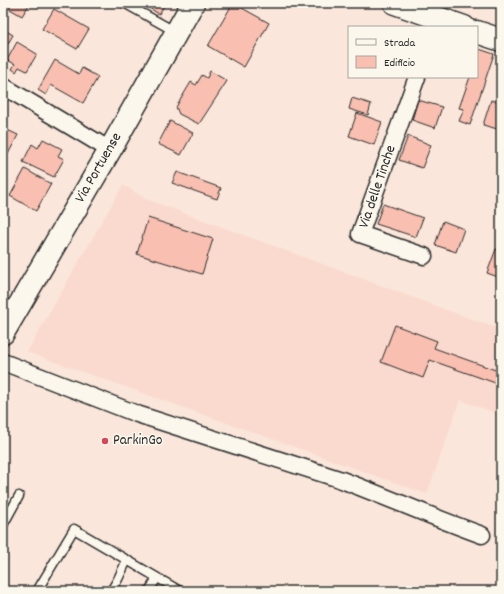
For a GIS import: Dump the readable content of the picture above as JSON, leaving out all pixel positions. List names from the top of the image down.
{
  "streets": {
    "street": ["Via Portuense", "Via delle Tinche"]
  },
  "places": ["ParkinGo"],
  "legend": ["Strada", "Edificio"]
}
